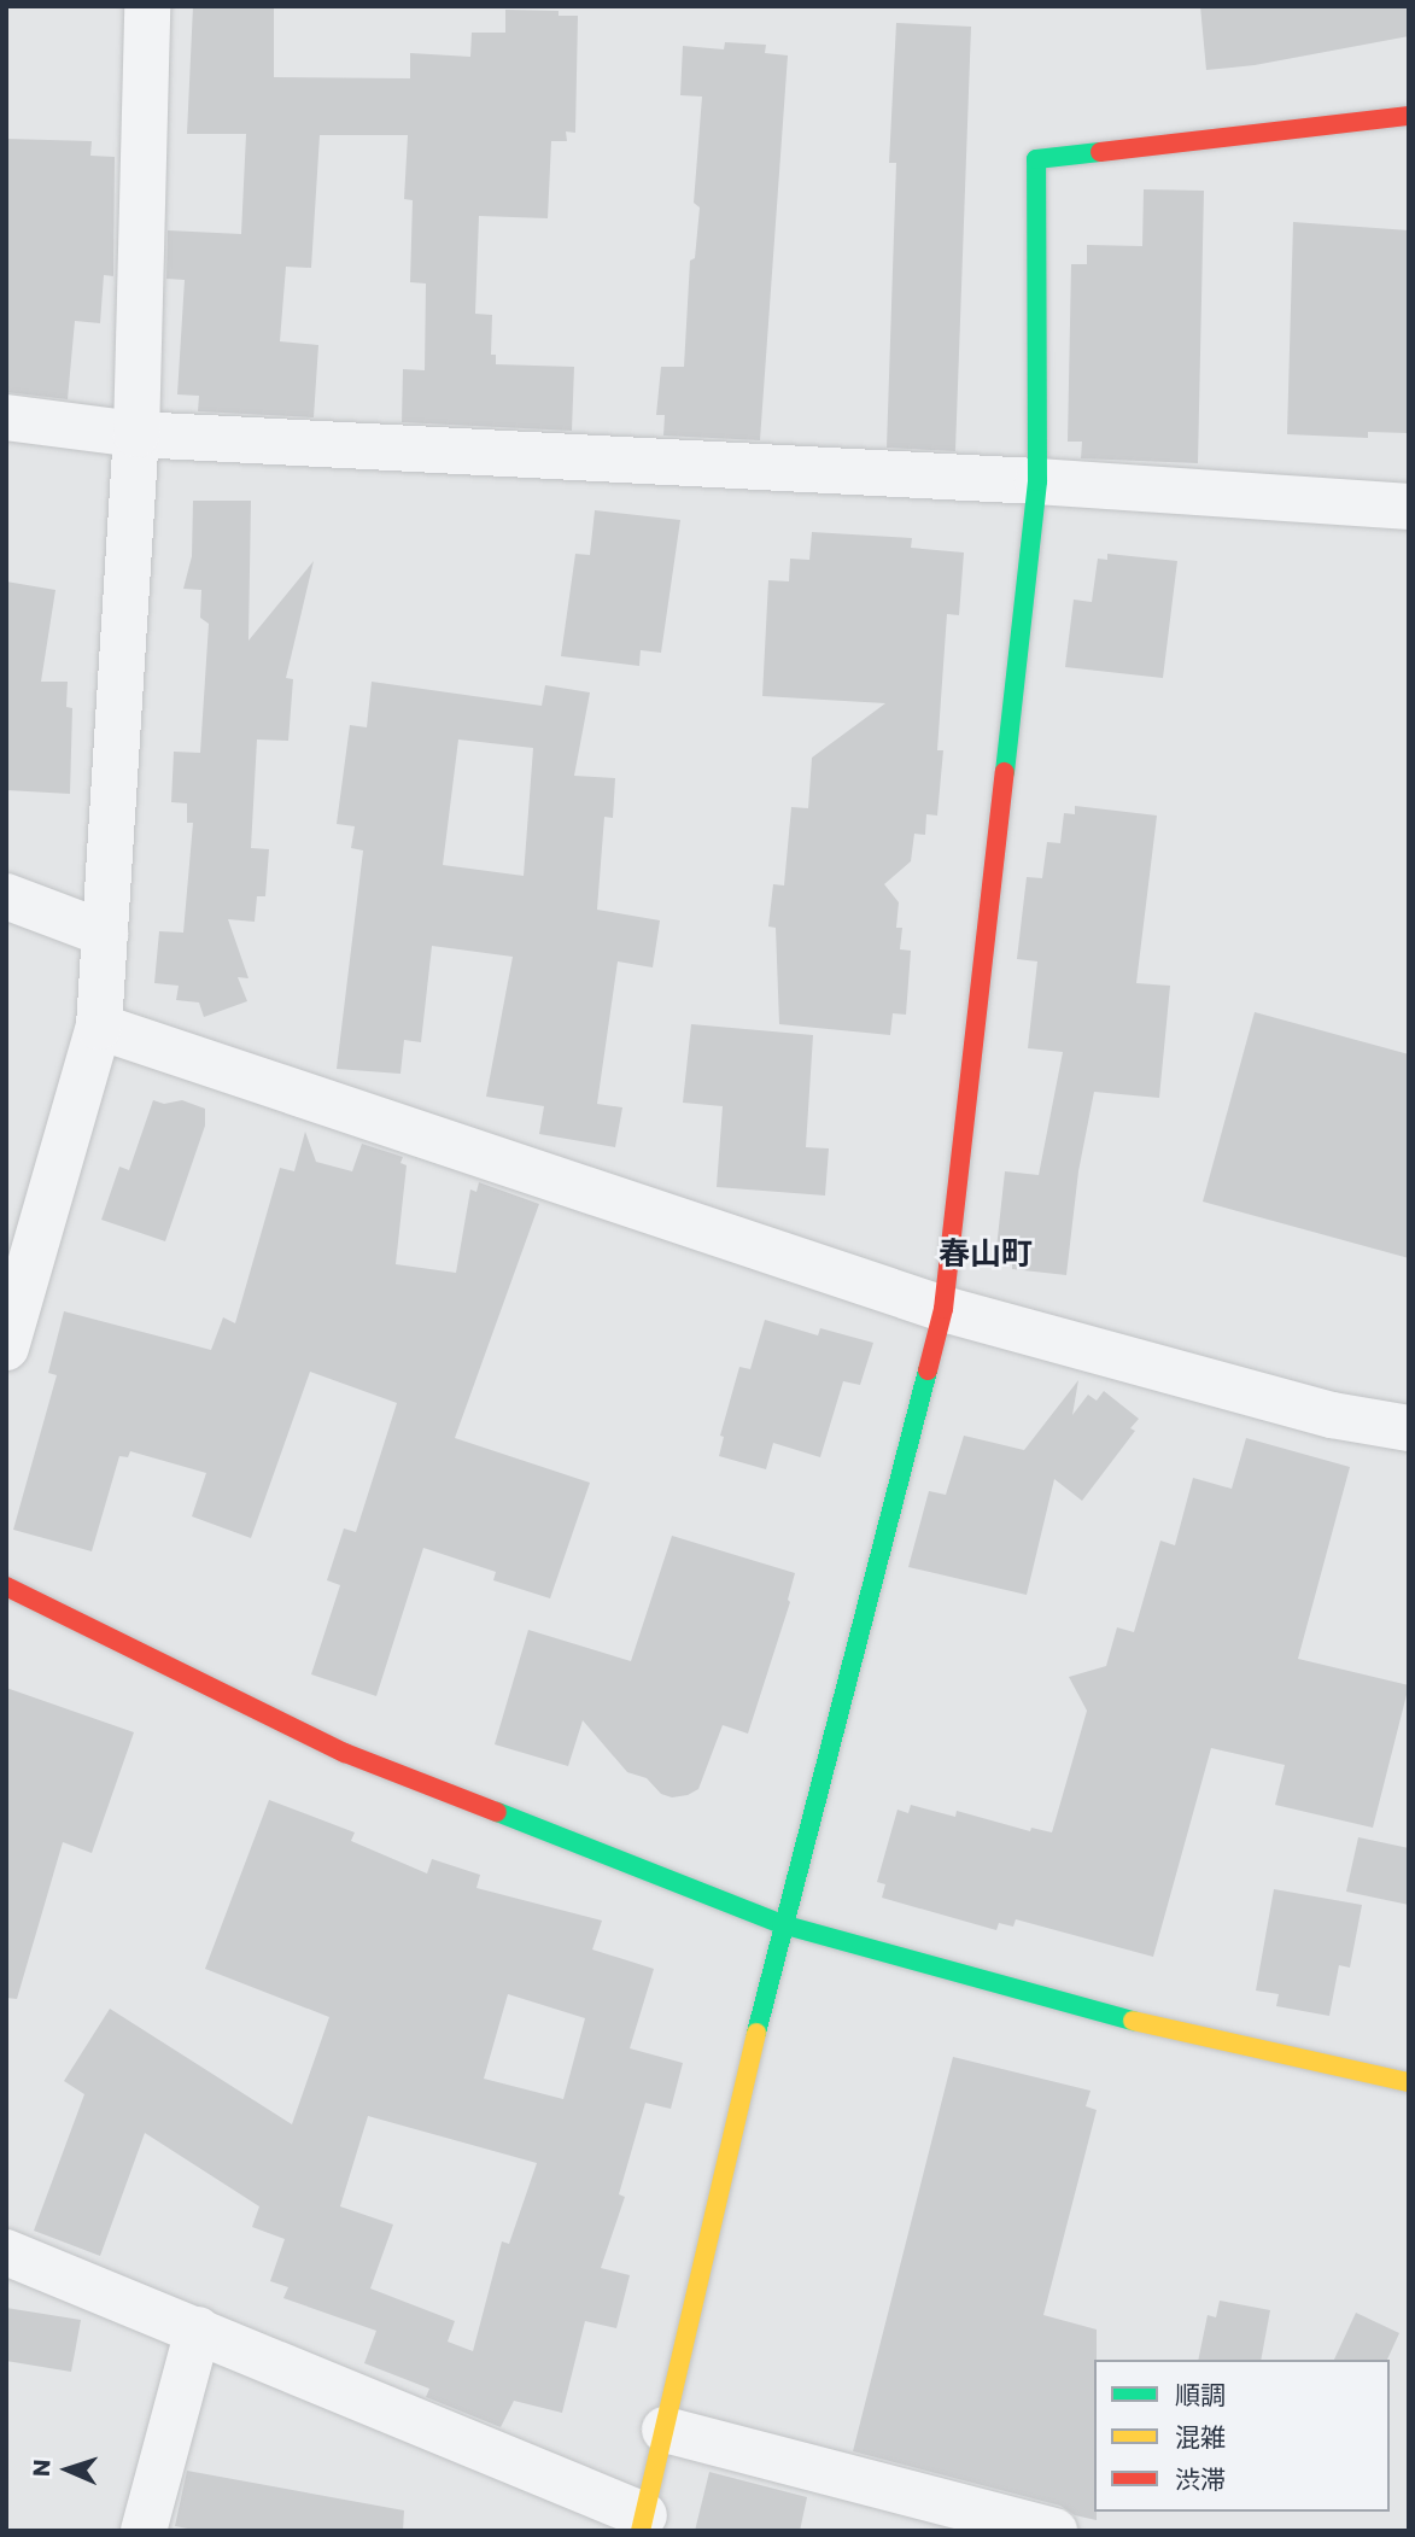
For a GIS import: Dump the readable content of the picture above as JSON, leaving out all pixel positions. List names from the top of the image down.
{
  "districts": ["春山町"],
  "legend": ["順調", "混雑", "渋滞"],
  "north": "left"
}
